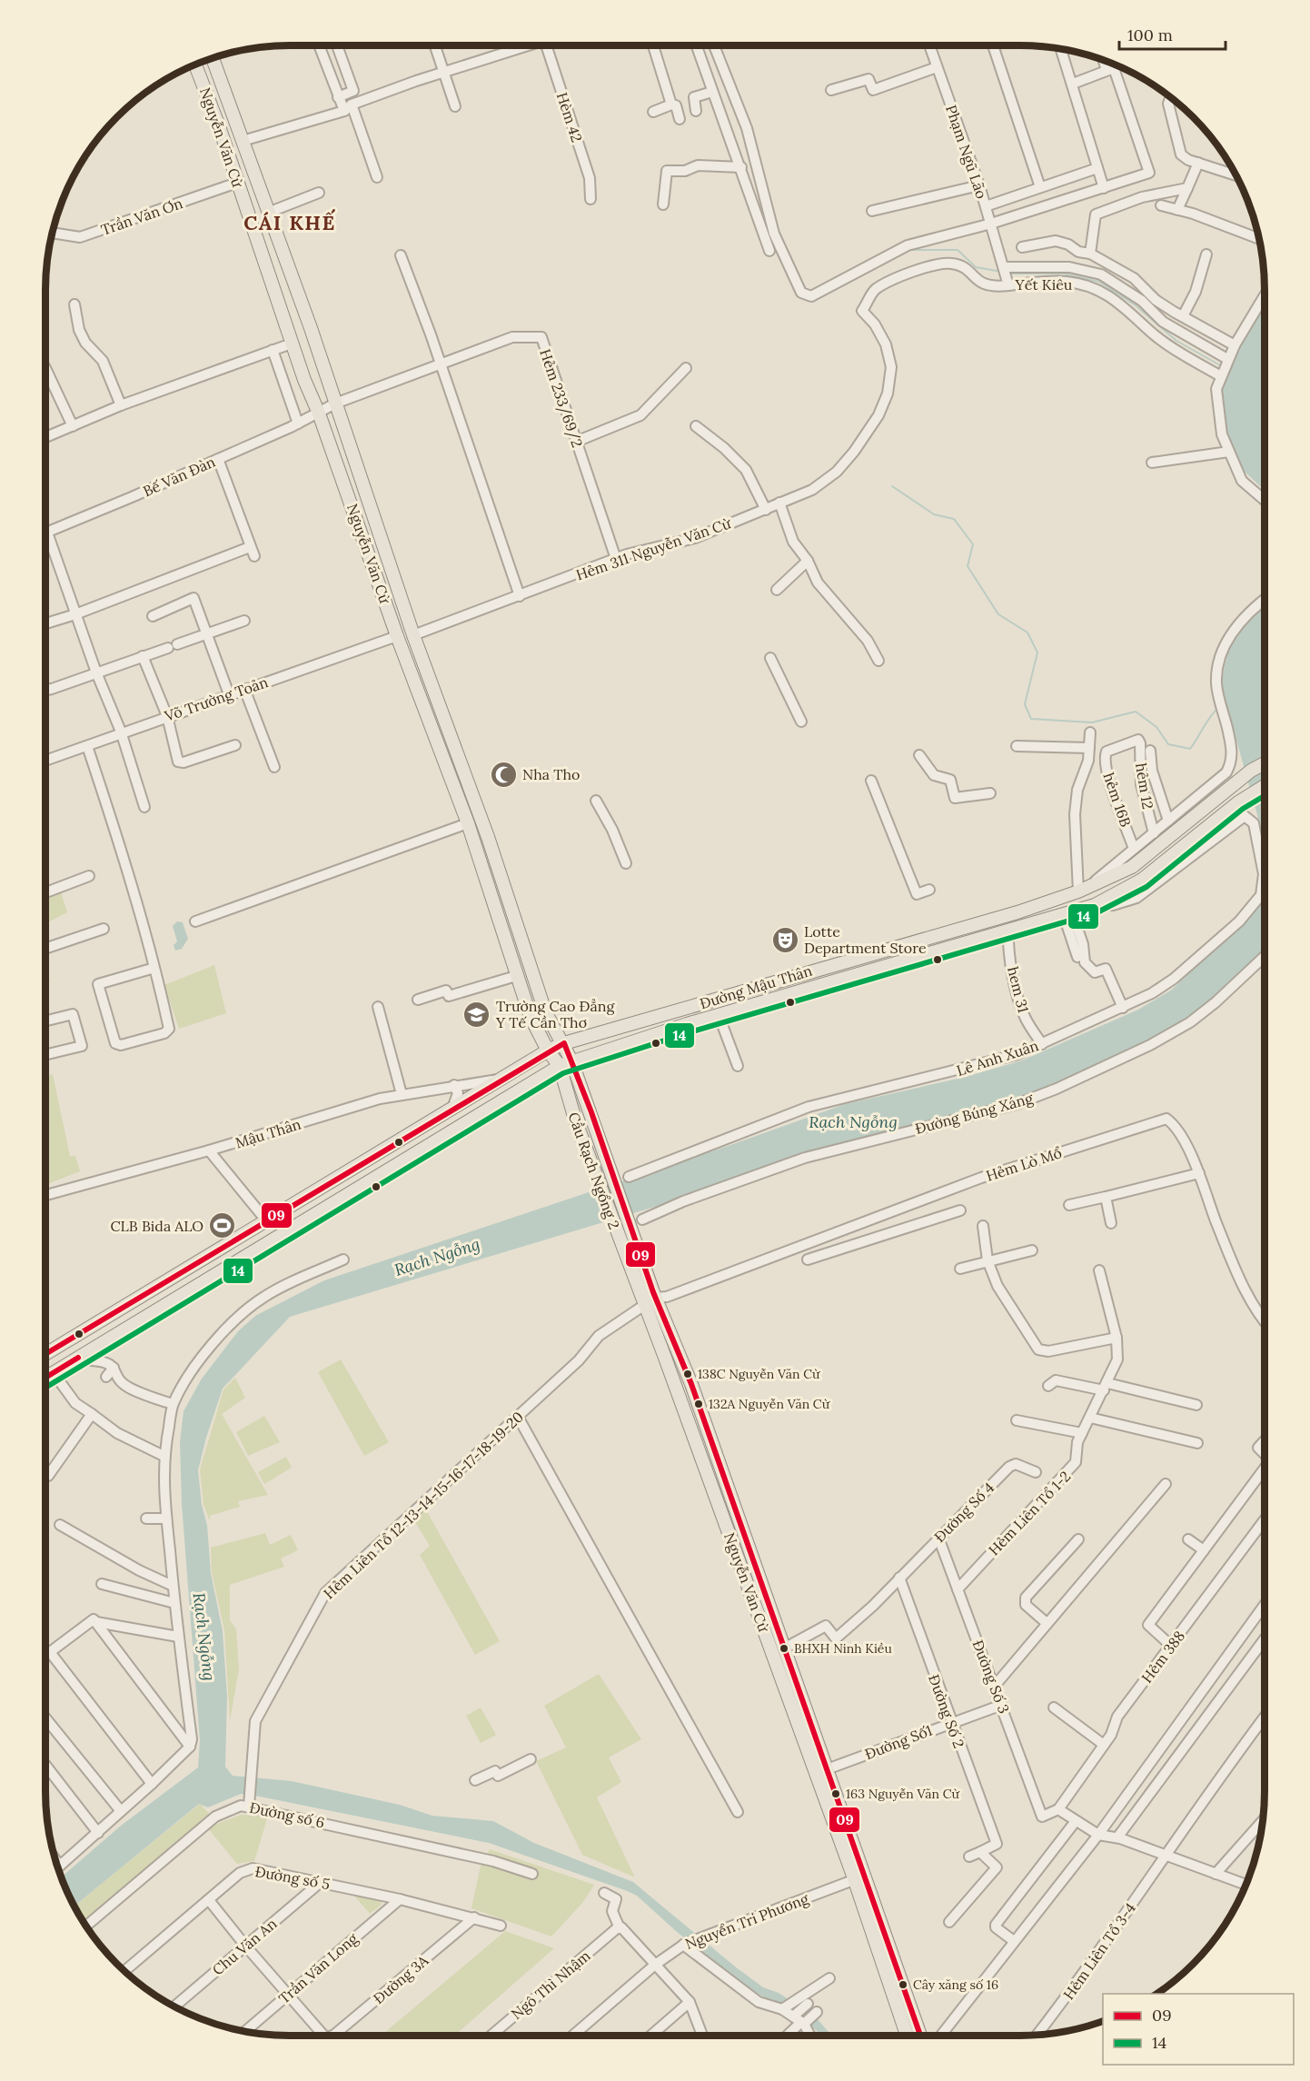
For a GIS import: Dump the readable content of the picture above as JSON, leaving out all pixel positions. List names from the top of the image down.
{
  "streets": {
    "main road": ["Nguyễn Văn Cừ", "Đường Mậu Thân", "Cầu Rạch Ngổng 2"],
    "street": [
      "Hèm 42",
      "Phạm Ngũ Lão",
      "Trần Văn Ơn",
      "Yết Kiêu",
      "Hẻm 233/69/2",
      "Bế Văn Đàn",
      "Hẻm 311 Nguyễn Văn Cừ",
      "Võ Trường Toản",
      "hẻm 12",
      "hẻm 16B",
      "hem 31",
      "Lê Anh Xuân",
      "Đường Búng Xáng",
      "Mậu Thân",
      "Hẻm Lò Mổ",
      "Hẻm Liên Tổ 12-13-14-15-16-17-18-19-20",
      "Đường Số 4",
      "Hẻm Liên Tổ 1-2",
      "Hẻm 388",
      "Đường Số 3",
      "Đường Số 2",
      "Đường Số1",
      "Đường số 6",
      "Đường số 5",
      "Nguyển Tri Phương",
      "Chu Văn An",
      "Hẻm Liên Tổ 3-4",
      "Trần Văn Long",
      "Đường 3A",
      "Ngô Thì Nhậm"
    ]
  },
  "crossings": [
    ["Nguyễn Văn Cừ", "Trần Văn Ơn"],
    ["Nguyễn Văn Cừ", "Hẻm 233/69/2"],
    ["Nguyễn Văn Cừ", "Bế Văn Đàn"],
    ["Nguyễn Văn Cừ", "Hẻm 311 Nguyễn Văn Cừ"],
    ["Nguyễn Văn Cừ", "Võ Trường Toản"],
    ["Nguyễn Văn Cừ", "Đường Mậu Thân"],
    ["Nguyễn Văn Cừ", "Cầu Rạch Ngổng 2"],
    ["Nguyễn Văn Cừ", "Hẻm Liên Tổ 12-13-14-15-16-17-18-19-20"],
    ["Nguyễn Văn Cừ", "Nguyển Tri Phương"],
    ["Phạm Ngũ Lão", "Yết Kiêu"],
    ["Yết Kiêu", "Hẻm 311 Nguyễn Văn Cừ"],
    ["Hẻm 233/69/2", "Bế Văn Đàn"],
    ["Hẻm 233/69/2", "Hẻm 311 Nguyễn Văn Cừ"],
    ["hẻm 12", "hẻm 16B"],
    ["Đường Mậu Thân", "hem 31"],
    ["Đường Mậu Thân", "Lê Anh Xuân"],
    ["Đường Mậu Thân", "Mậu Thân"],
    ["Đường Mậu Thân", "Cầu Rạch Ngổng 2"],
    ["hem 31", "Lê Anh Xuân"],
    ["Hẻm Lò Mổ", "Cầu Rạch Ngổng 2"],
    ["Cầu Rạch Ngổng 2", "Hẻm Liên Tổ 12-13-14-15-16-17-18-19-20"],
    ["Cầu Rạch Ngổng 2", "Đường Số1"],
    ["Cầu Rạch Ngổng 2", "Nguyển Tri Phương"],
    ["Hẻm Liên Tổ 12-13-14-15-16-17-18-19-20", "Đường số 6"],
    ["Đường Số 4", "Đường Số 3"],
    ["Đường Số 4", "Đường Số 2"],
    ["Hẻm Liên Tổ 1-2", "Đường Số 3"],
    ["Hẻm 388", "Đường Số 3"],
    ["Đường Số 3", "Đường Số1"],
    ["Đường Số 2", "Đường Số1"],
    ["Đường số 5", "Chu Văn An"],
    ["Đường số 5", "Trần Văn Long"],
    ["Đường số 5", "Đường 3A"],
    ["Trần Văn Long", "Đường 3A"]
  ],
  "districts": ["CÁI KHẾ"],
  "water": ["Rạch Ngỗng"],
  "places": {
    "mosque": ["Nha Tho"],
    "theatre": ["Lotte Department Store"],
    "school or university": ["Trường Cao Đẳng Y Tế Cần Thơ"],
    "sports": ["CLB Bida ALO"],
    "other": [
      "138C Nguyễn Văn Cừ",
      "132A Nguyễn Văn Cừ",
      "BHXH Ninh Kiều",
      "163 Nguyễn Văn Cừ",
      "Cây xăng số 16"
    ]
  },
  "lines": ["transit line 14", "transit line 09"],
  "legend": ["09", "14"],
  "scale_bar": "100 m"
}
